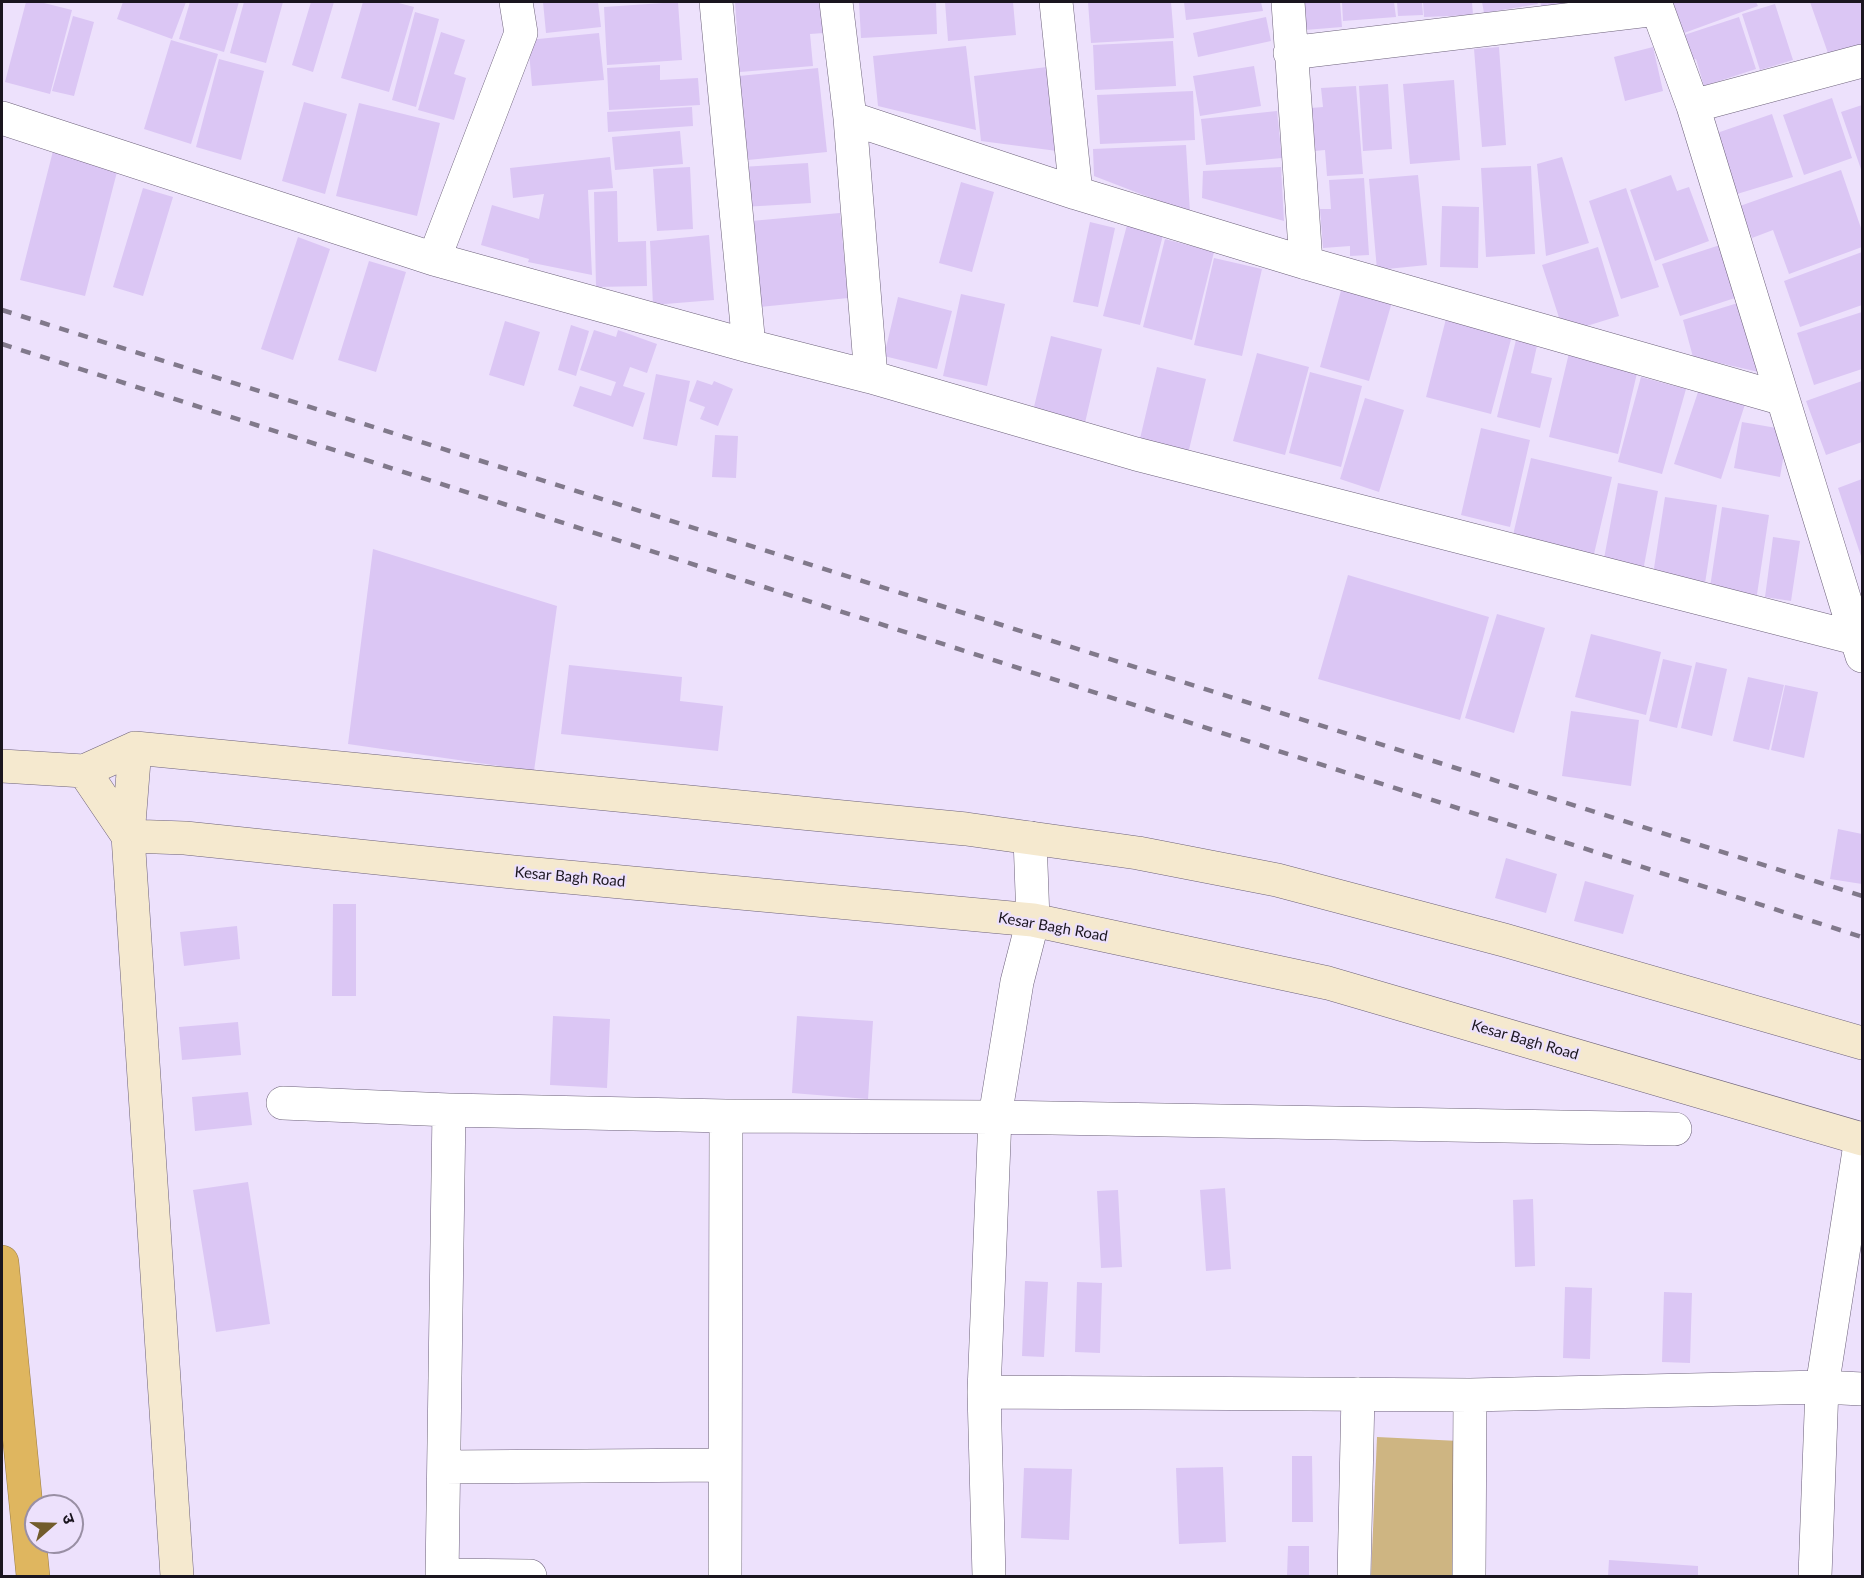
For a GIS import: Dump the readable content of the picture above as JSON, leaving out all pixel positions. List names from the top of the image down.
{
  "streets": {
    "main road": ["Kesar Bagh Road"]
  },
  "north": "right"
}
